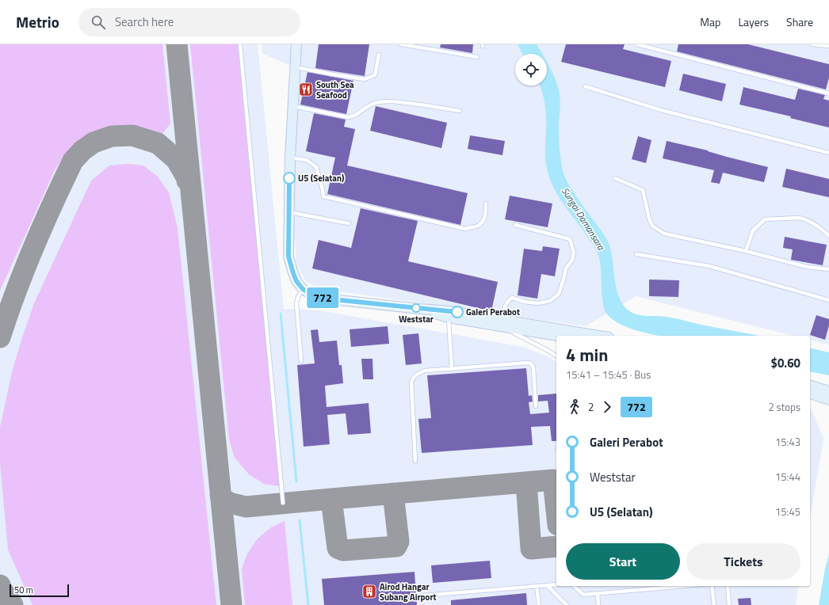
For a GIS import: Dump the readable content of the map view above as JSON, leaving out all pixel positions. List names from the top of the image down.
{
  "water": ["Sungai Damansara"],
  "places": {
    "restaurant": ["South Sea Seafood"],
    "other": ["U5 (Selatan)", "Weststar", "Galeri Perabot"],
    "building": ["Airod Hangar Subang Airport"]
  },
  "lines": ["bus line 772"],
  "scale_bar": "50 m",
  "page": {
    "header": "Metrio",
    "search": "Search here",
    "nav": ["Map", "Layers", "Share"],
    "on_map": "772",
    "heading": ["4 min", "15:41 – 15:45 · Bus", "$0.60"],
    "legs": ["2", "772", "2 stops"],
    "list": [
      {
        "name": "Galeri Perabot",
        "value": "15:43"
      },
      {
        "name": "Weststar",
        "value": "15:44"
      },
      {
        "name": "U5 (Selatan)",
        "value": "15:45"
      }
    ],
    "buttons": ["Start", "Tickets"],
    "scale": "50 m"
  }
}
